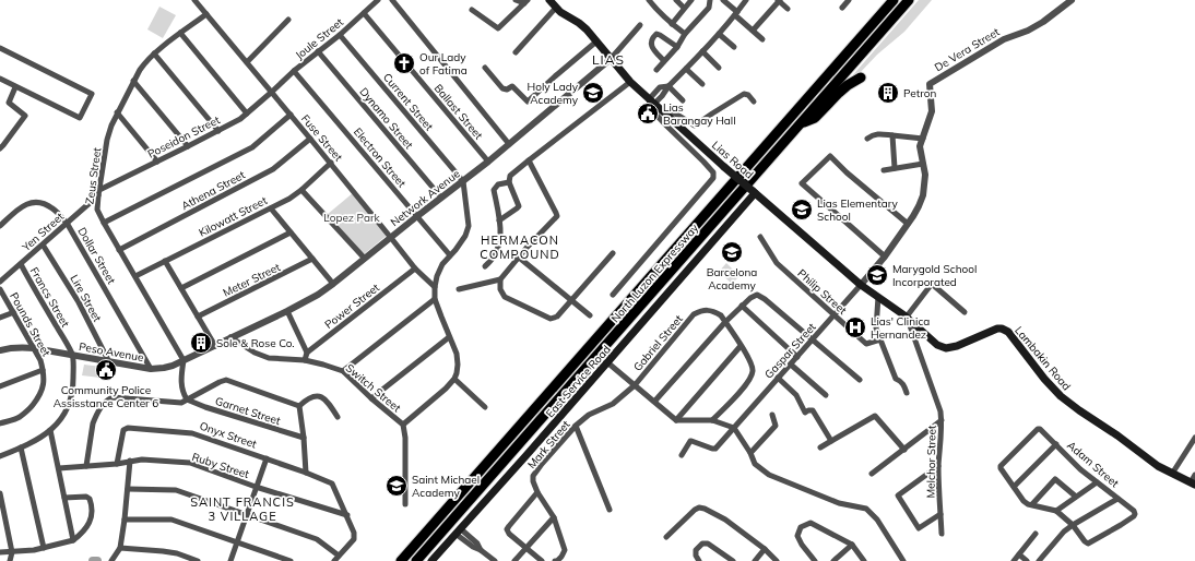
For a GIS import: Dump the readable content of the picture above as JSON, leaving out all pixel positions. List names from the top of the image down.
{
  "streets": {
    "highway": ["North Luzon Expressway"],
    "main road": ["Lias Road", "Lambakin Road", "East Service Road"],
    "street": [
      "Joule Street",
      "De Vera Street",
      "Current Street",
      "Ballast Street",
      "Dynamo Street",
      "Poseidon Street",
      "Fuse Street",
      "Electron Street",
      "Zeus Street",
      "Athena Street",
      "Network Avenue",
      "Kilowatt Street",
      "Yen Street",
      "Dollar Street",
      "Meter Street",
      "Philip Street",
      "Francs Street",
      "Lire Street",
      "Power Street",
      "Pounds Street",
      "Gabriel Street",
      "Gaspar Street",
      "Peso Avenue",
      "Switch Street",
      "Garnet Street",
      "Onyx Street",
      "Mark Street",
      "Melchor Street",
      "Adam Street",
      "Ruby Street"
    ]
  },
  "crossings": [
    ["Joule Street", "Current Street"],
    ["Joule Street", "Ballast Street"],
    ["Joule Street", "Dynamo Street"],
    ["Joule Street", "Poseidon Street"],
    ["Joule Street", "Fuse Street"],
    ["Joule Street", "Electron Street"],
    ["De Vera Street", "Gaspar Street"],
    ["De Vera Street", "Lambakin Road"],
    ["Current Street", "Network Avenue"],
    ["Ballast Street", "Network Avenue"],
    ["Dynamo Street", "Network Avenue"],
    ["Poseidon Street", "Fuse Street"],
    ["Poseidon Street", "Zeus Street"],
    ["Poseidon Street", "Yen Street"],
    ["Fuse Street", "Zeus Street"],
    ["Fuse Street", "Athena Street"],
    ["Fuse Street", "Network Avenue"],
    ["Fuse Street", "Kilowatt Street"],
    ["Fuse Street", "Power Street"],
    ["Electron Street", "Network Avenue"],
    ["Lias Road", "Network Avenue"],
    ["Lias Road", "Lambakin Road"],
    ["Lias Road", "East Service Road"],
    ["Zeus Street", "Athena Street"],
    ["Zeus Street", "Kilowatt Street"],
    ["Zeus Street", "Yen Street"],
    ["Zeus Street", "Peso Avenue"],
    ["Network Avenue", "Peso Avenue"],
    ["Network Avenue", "Switch Street"],
    ["Yen Street", "Dollar Street"],
    ["Yen Street", "Francs Street"],
    ["Yen Street", "Lire Street"],
    ["Dollar Street", "Peso Avenue"],
    ["Philip Street", "Gaspar Street"],
    ["Francs Street", "Peso Avenue"],
    ["Lire Street", "Peso Avenue"],
    ["Pounds Street", "Peso Avenue"],
    ["Gabriel Street", "Mark Street"],
    ["Gaspar Street", "Lambakin Road"],
    ["Lambakin Road", "East Service Road"],
    ["Lambakin Road", "Melchor Street"],
    ["Garnet Street", "Ruby Street"],
    ["Onyx Street", "Ruby Street"]
  ],
  "districts": ["LIAS", "HERMACON COMPOUND", "SAINT FRANCIS 3 VILLAGE"],
  "parks": ["Lopez Park"],
  "places": {
    "church": ["Our Lady of Fatima"],
    "school or university": [
      "Holy Lady Academy",
      "Lias Elementary School",
      "Barcelona Academy",
      "Marygold School Incorporated",
      "Saint Michael Academy"
    ],
    "building": ["Petron", "Sole & Rose Co."],
    "public building": ["Lias Barangay Hall", "Community Police Assisstance Center 6"],
    "hospital": ["Lias' Clinica Hernandez"]
  }
}
